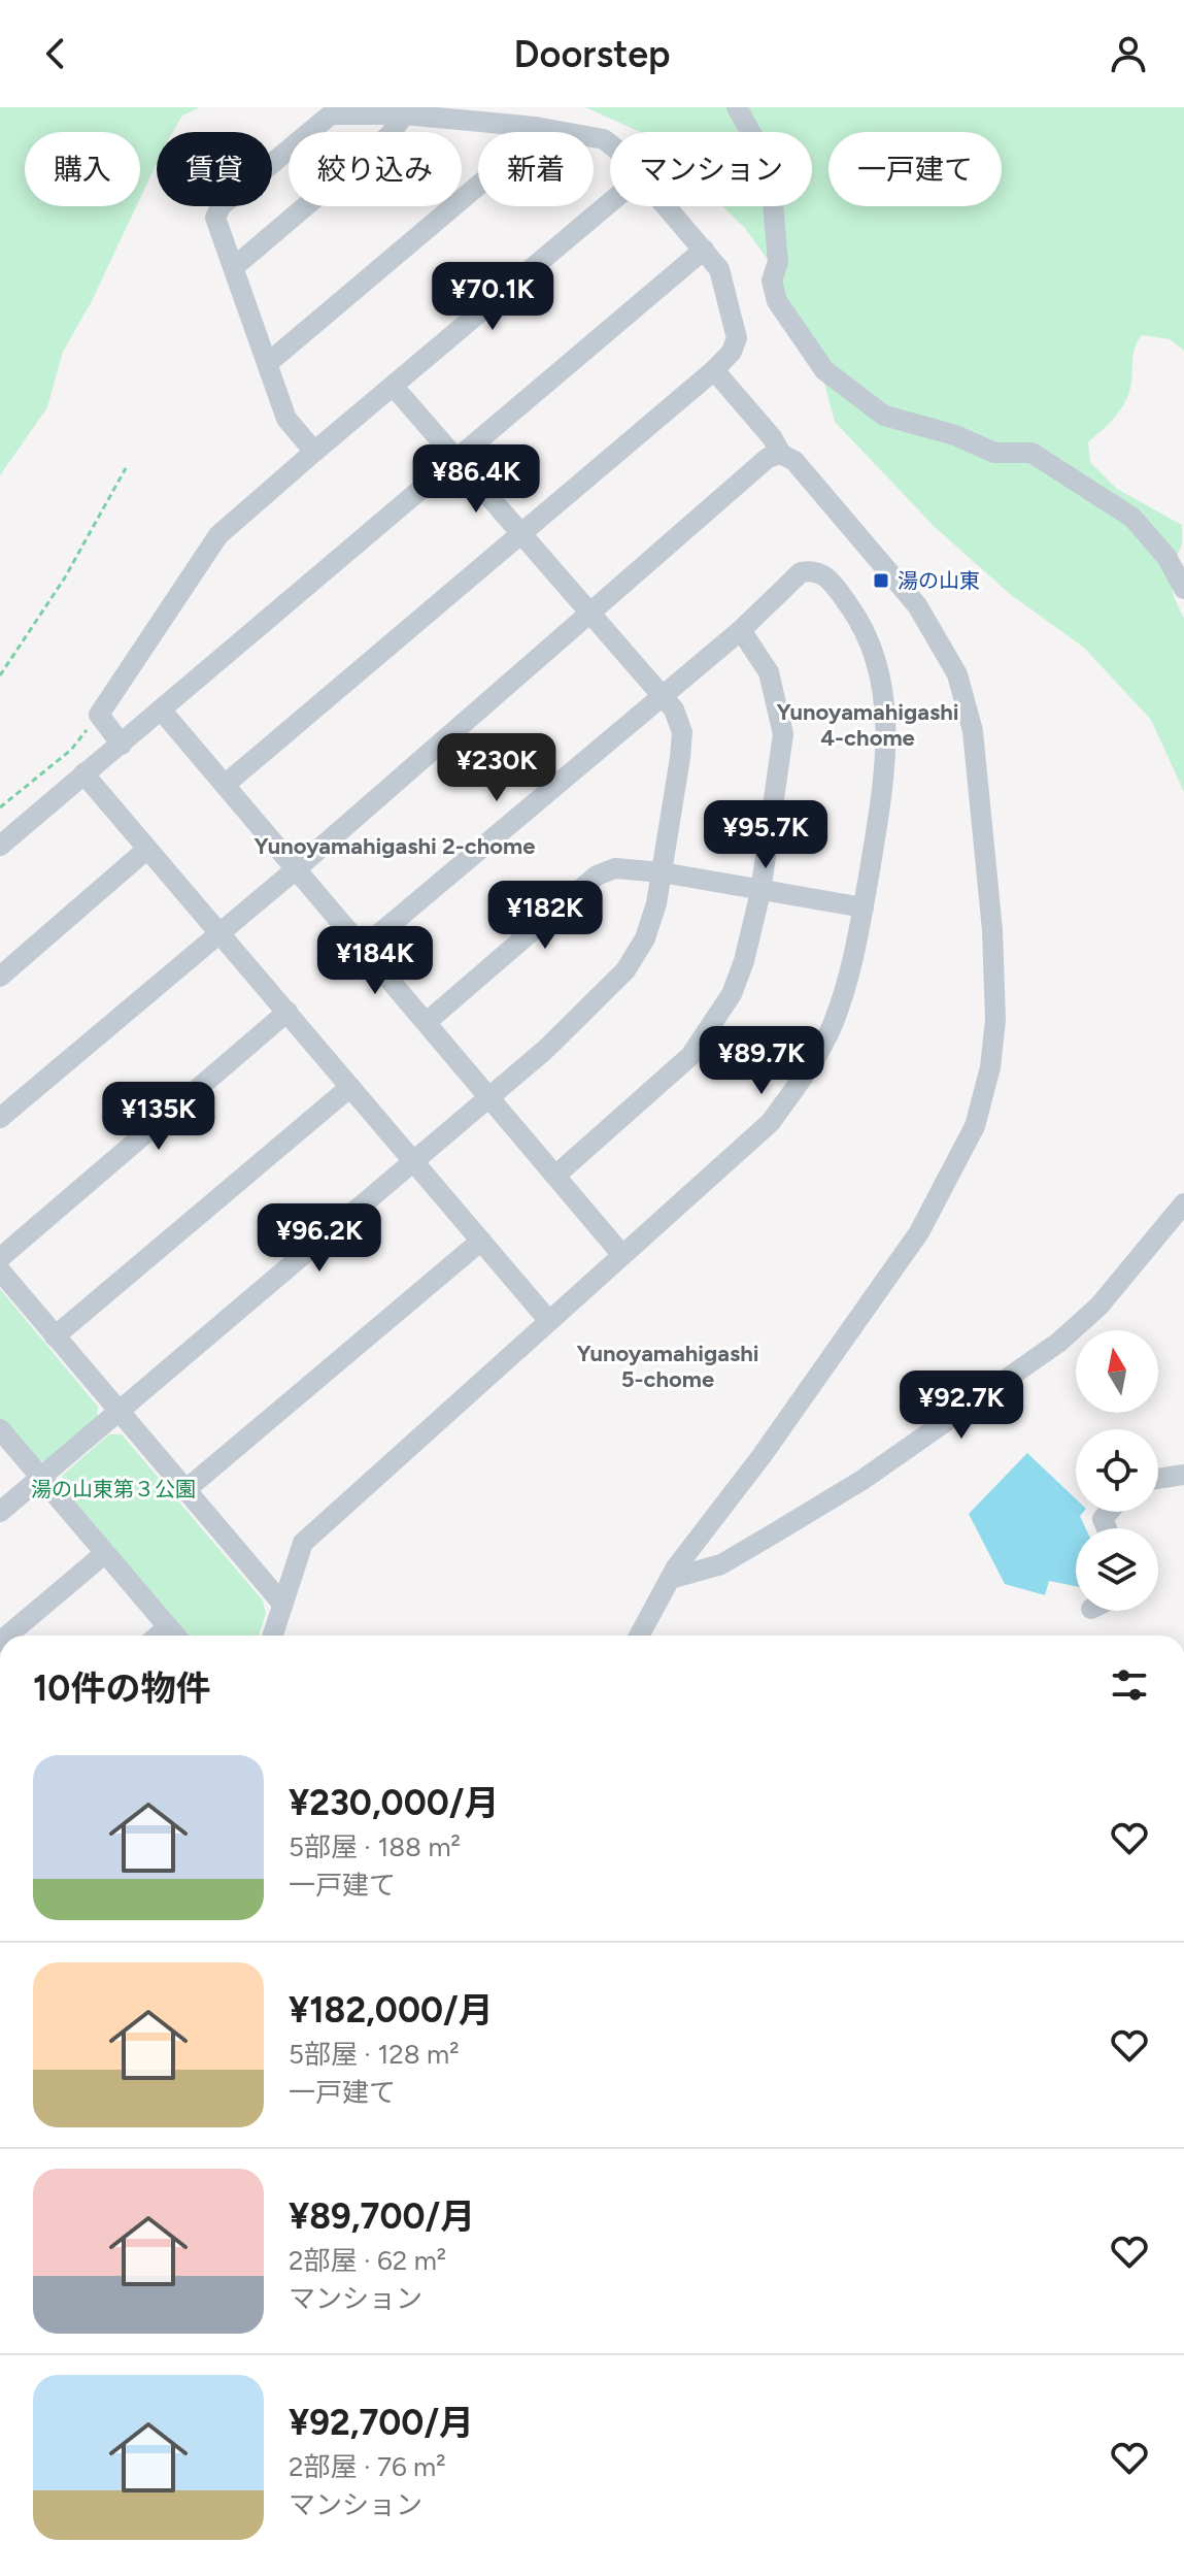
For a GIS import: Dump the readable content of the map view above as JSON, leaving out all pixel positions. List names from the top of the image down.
{
  "districts": ["Yunoyamahigashi 4-chome", "Yunoyamahigashi 2-chome", "Yunoyamahigashi 5-chome"],
  "parks": ["湯の山東第３公園"],
  "places": {
    "transit": ["湯の山東"]
  },
  "north": "top",
  "page": {
    "header": "Doorstep",
    "chip": [
      "購入",
      "賃貸",
      "絞り込み",
      "新着",
      "マンション",
      "一戸建て"
    ],
    "price": [
      "¥70.1K",
      "¥86.4K",
      "¥230K",
      "¥95.7K",
      "¥182K",
      "¥184K",
      "¥89.7K",
      "¥135K",
      "¥96.2K",
      "¥92.7K"
    ],
    "heading": "10件の物件",
    "list": [
      {
        "name": "¥230,000/月",
        "note": "5部屋 · 188 m² · 一戸建て"
      },
      {
        "name": "¥182,000/月",
        "note": "5部屋 · 128 m² · 一戸建て"
      },
      {
        "name": "¥89,700/月",
        "note": "2部屋 · 62 m² · マンション"
      },
      {
        "name": "¥92,700/月",
        "note": "2部屋 · 76 m² · マンション"
      }
    ]
  }
}
